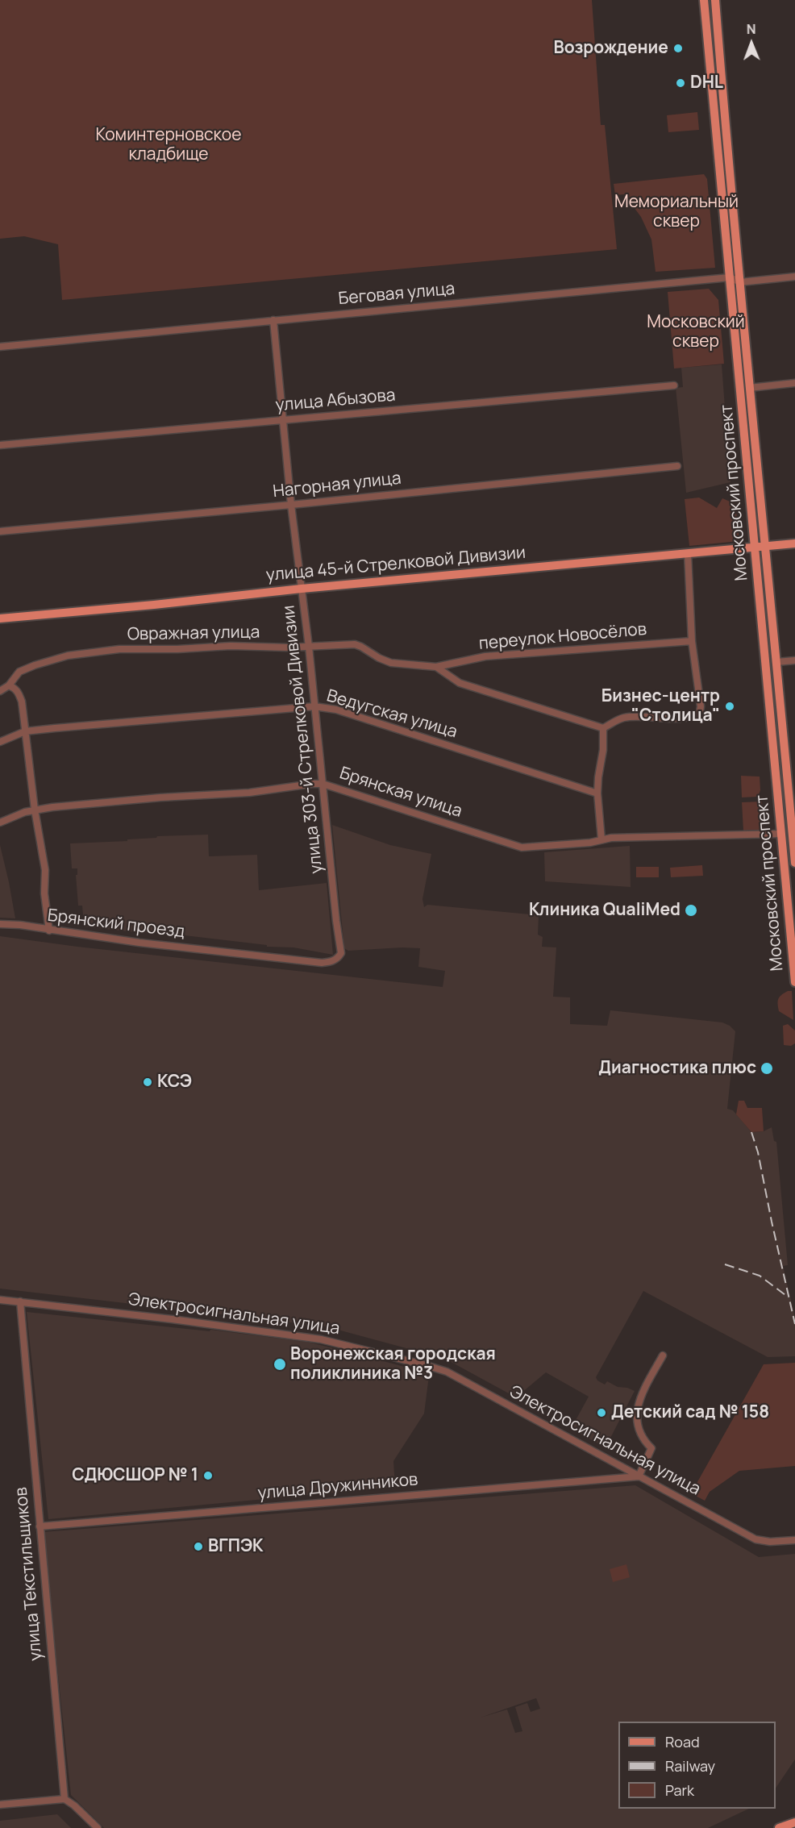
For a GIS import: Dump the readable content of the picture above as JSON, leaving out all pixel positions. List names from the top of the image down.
{
  "streets": {
    "main road": ["Московский проспект", "улица 45-й Стрелковой Дивизии", "Брянская улица"],
    "street": [
      "Беговая улица",
      "улица Абызова",
      "Нагорная улица",
      "Овражная улица",
      "переулок Новосёлов",
      "Ведугская улица",
      "улица 303-й Стрелковой Дивизии",
      "Брянский проезд",
      "Электросигнальная улица",
      "улица Дружинников",
      "улица Текстильщиков"
    ]
  },
  "crossings": [
    ["Беговая улица", "Московский проспект"],
    ["Беговая улица", "улица 303-й Стрелковой Дивизии"],
    ["улица Абызова", "улица 303-й Стрелковой Дивизии"],
    ["Нагорная улица", "улица 303-й Стрелковой Дивизии"],
    ["Московский проспект", "улица 45-й Стрелковой Дивизии"],
    ["Московский проспект", "Брянская улица"],
    ["улица 45-й Стрелковой Дивизии", "улица 303-й Стрелковой Дивизии"],
    ["Овражная улица", "переулок Новосёлов"],
    ["Овражная улица", "улица 303-й Стрелковой Дивизии"],
    ["Ведугская улица", "улица 303-й Стрелковой Дивизии"],
    ["улица 303-й Стрелковой Дивизии", "Брянская улица"],
    ["улица 303-й Стрелковой Дивизии", "Брянский проезд"],
    ["Электросигнальная улица", "улица Дружинников"],
    ["Электросигнальная улица", "улица Текстильщиков"],
    ["улица Дружинников", "улица Текстильщиков"]
  ],
  "parks": ["Коминтерновское кладбище", "Мемориальный сквер", "Московский сквер"],
  "places": [
    "Возрождение",
    "DHL",
    "Бизнес-центр \"Столица\"",
    "Клиника QualiMed",
    "Диагностика плюс",
    "КСЭ",
    "Воронежская городская поликлиника №3",
    "Детский сад № 158",
    "СДЮСШОР № 1",
    "ВГПЭК"
  ],
  "legend": ["Road", "Railway", "Park"],
  "north": "top"
}
